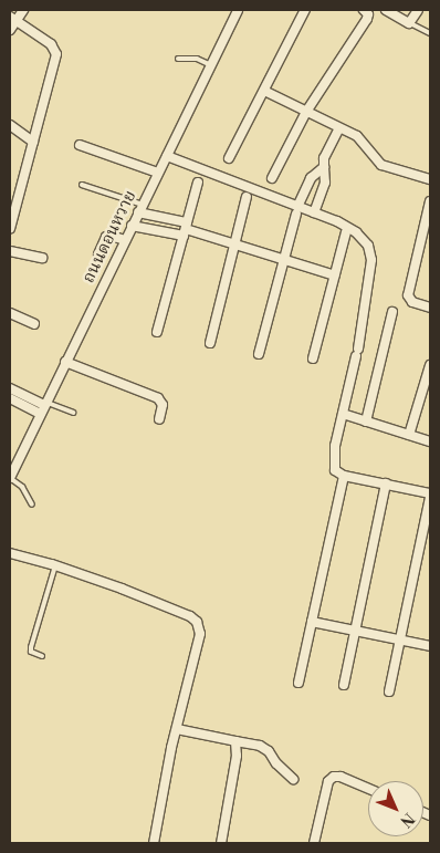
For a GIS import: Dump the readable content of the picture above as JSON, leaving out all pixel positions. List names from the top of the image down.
{
  "streets": {
    "street": ["ถนนดอนหวาย"]
  },
  "north": "bottom right"
}
